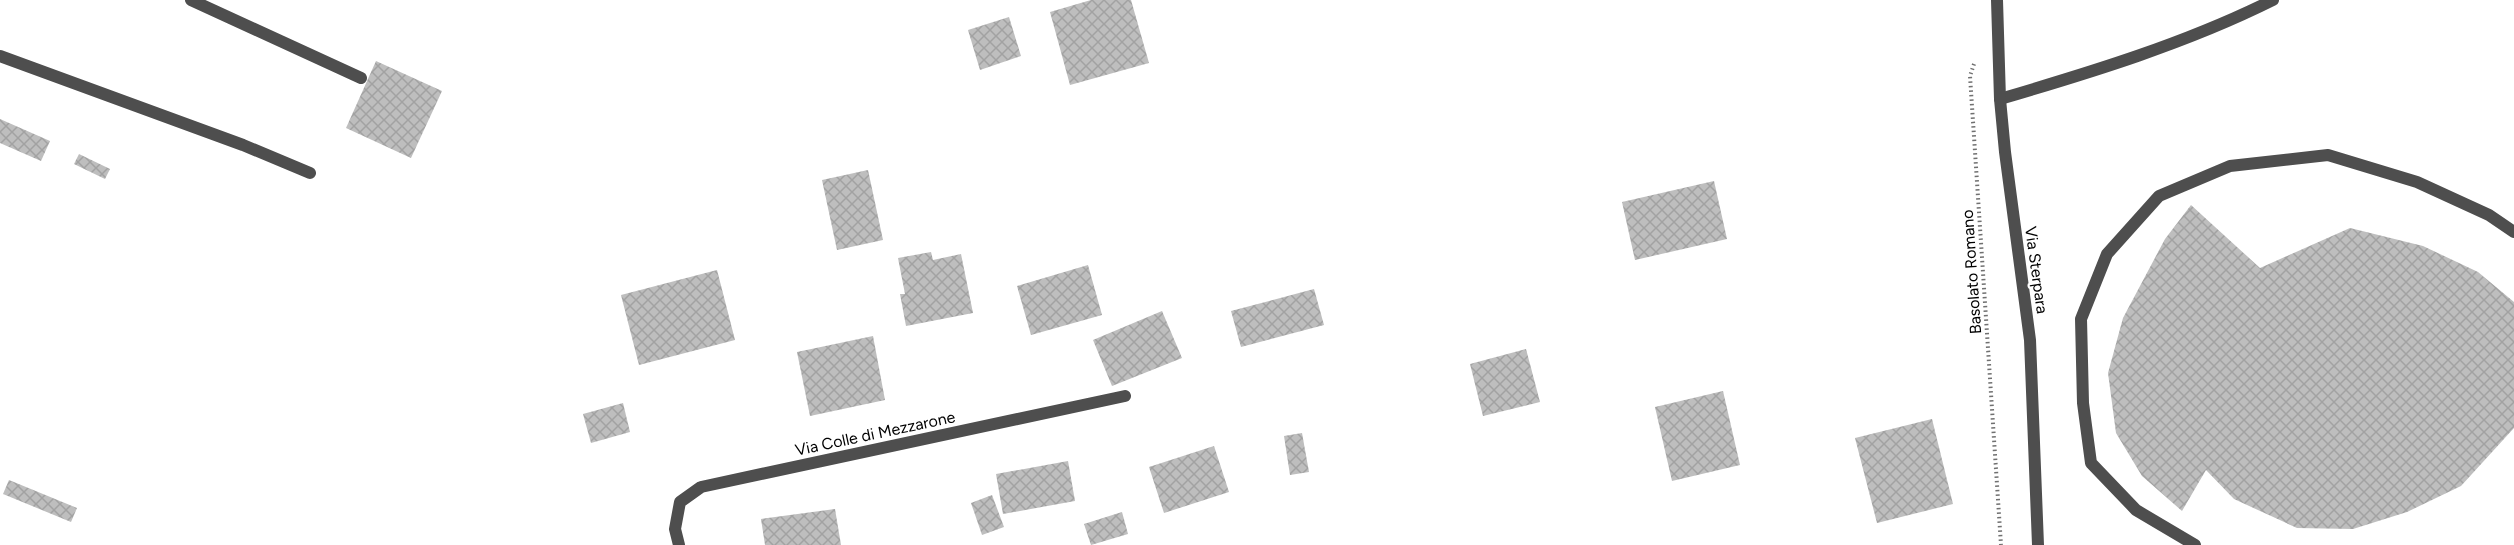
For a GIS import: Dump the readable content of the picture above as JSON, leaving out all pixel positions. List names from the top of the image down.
{
  "streets": {
    "street": ["Via Sterpara", "Via Colle di Mezzarone"],
    "path": ["Basolato Romano"]
  }
}
